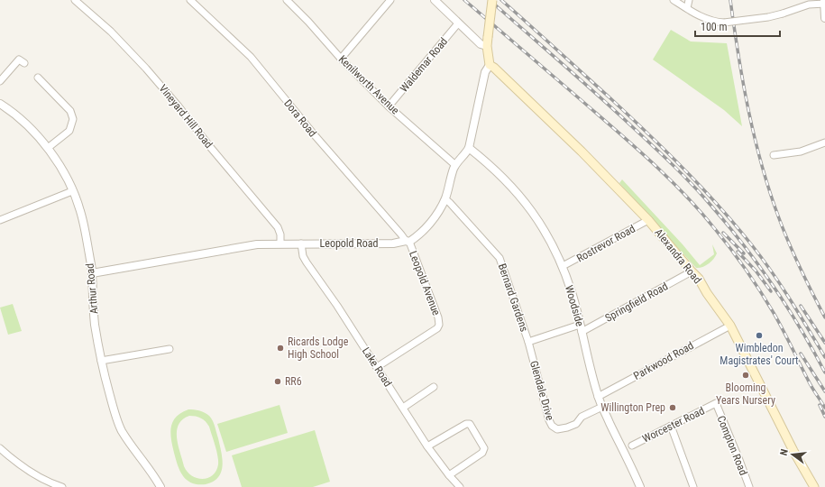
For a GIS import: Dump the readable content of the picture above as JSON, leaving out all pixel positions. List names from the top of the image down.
{
  "streets": {
    "main road": ["Alexandra Road"],
    "street": [
      "Waldemar Road",
      "Kenilworth Avenue",
      "Vineyard Hill Road",
      "Dora Road",
      "Leopold Road",
      "Rostrevor Road",
      "Leopold Avenue",
      "Arthur Road",
      "Bernard Gardens",
      "Springfield Road",
      "Woodside",
      "Parkwood Road",
      "Lake Road",
      "Glendale Drive",
      "Worcester Road",
      "Compton Road"
    ]
  },
  "crossings": [
    ["Waldemar Road", "Kenilworth Avenue"],
    ["Kenilworth Avenue", "Leopold Road"],
    ["Vineyard Hill Road", "Leopold Road"],
    ["Dora Road", "Leopold Road"],
    ["Dora Road", "Leopold Avenue"],
    ["Leopold Road", "Alexandra Road"],
    ["Leopold Road", "Leopold Avenue"],
    ["Leopold Road", "Arthur Road"],
    ["Leopold Road", "Bernard Gardens"],
    ["Leopold Road", "Woodside"],
    ["Leopold Road", "Lake Road"],
    ["Rostrevor Road", "Alexandra Road"],
    ["Rostrevor Road", "Woodside"],
    ["Alexandra Road", "Springfield Road"],
    ["Alexandra Road", "Parkwood Road"],
    ["Leopold Avenue", "Lake Road"],
    ["Bernard Gardens", "Springfield Road"],
    ["Bernard Gardens", "Woodside"],
    ["Bernard Gardens", "Glendale Drive"],
    ["Springfield Road", "Woodside"],
    ["Woodside", "Parkwood Road"],
    ["Woodside", "Glendale Drive"],
    ["Worcester Road", "Compton Road"]
  ],
  "places": [
    "Wimbledon Magistrates' Court",
    "Ricards Lodge High School",
    "Blooming Years Nursery",
    "RR6",
    "Willington Prep"
  ],
  "scale_bar": "100 m",
  "north": "left"
}
